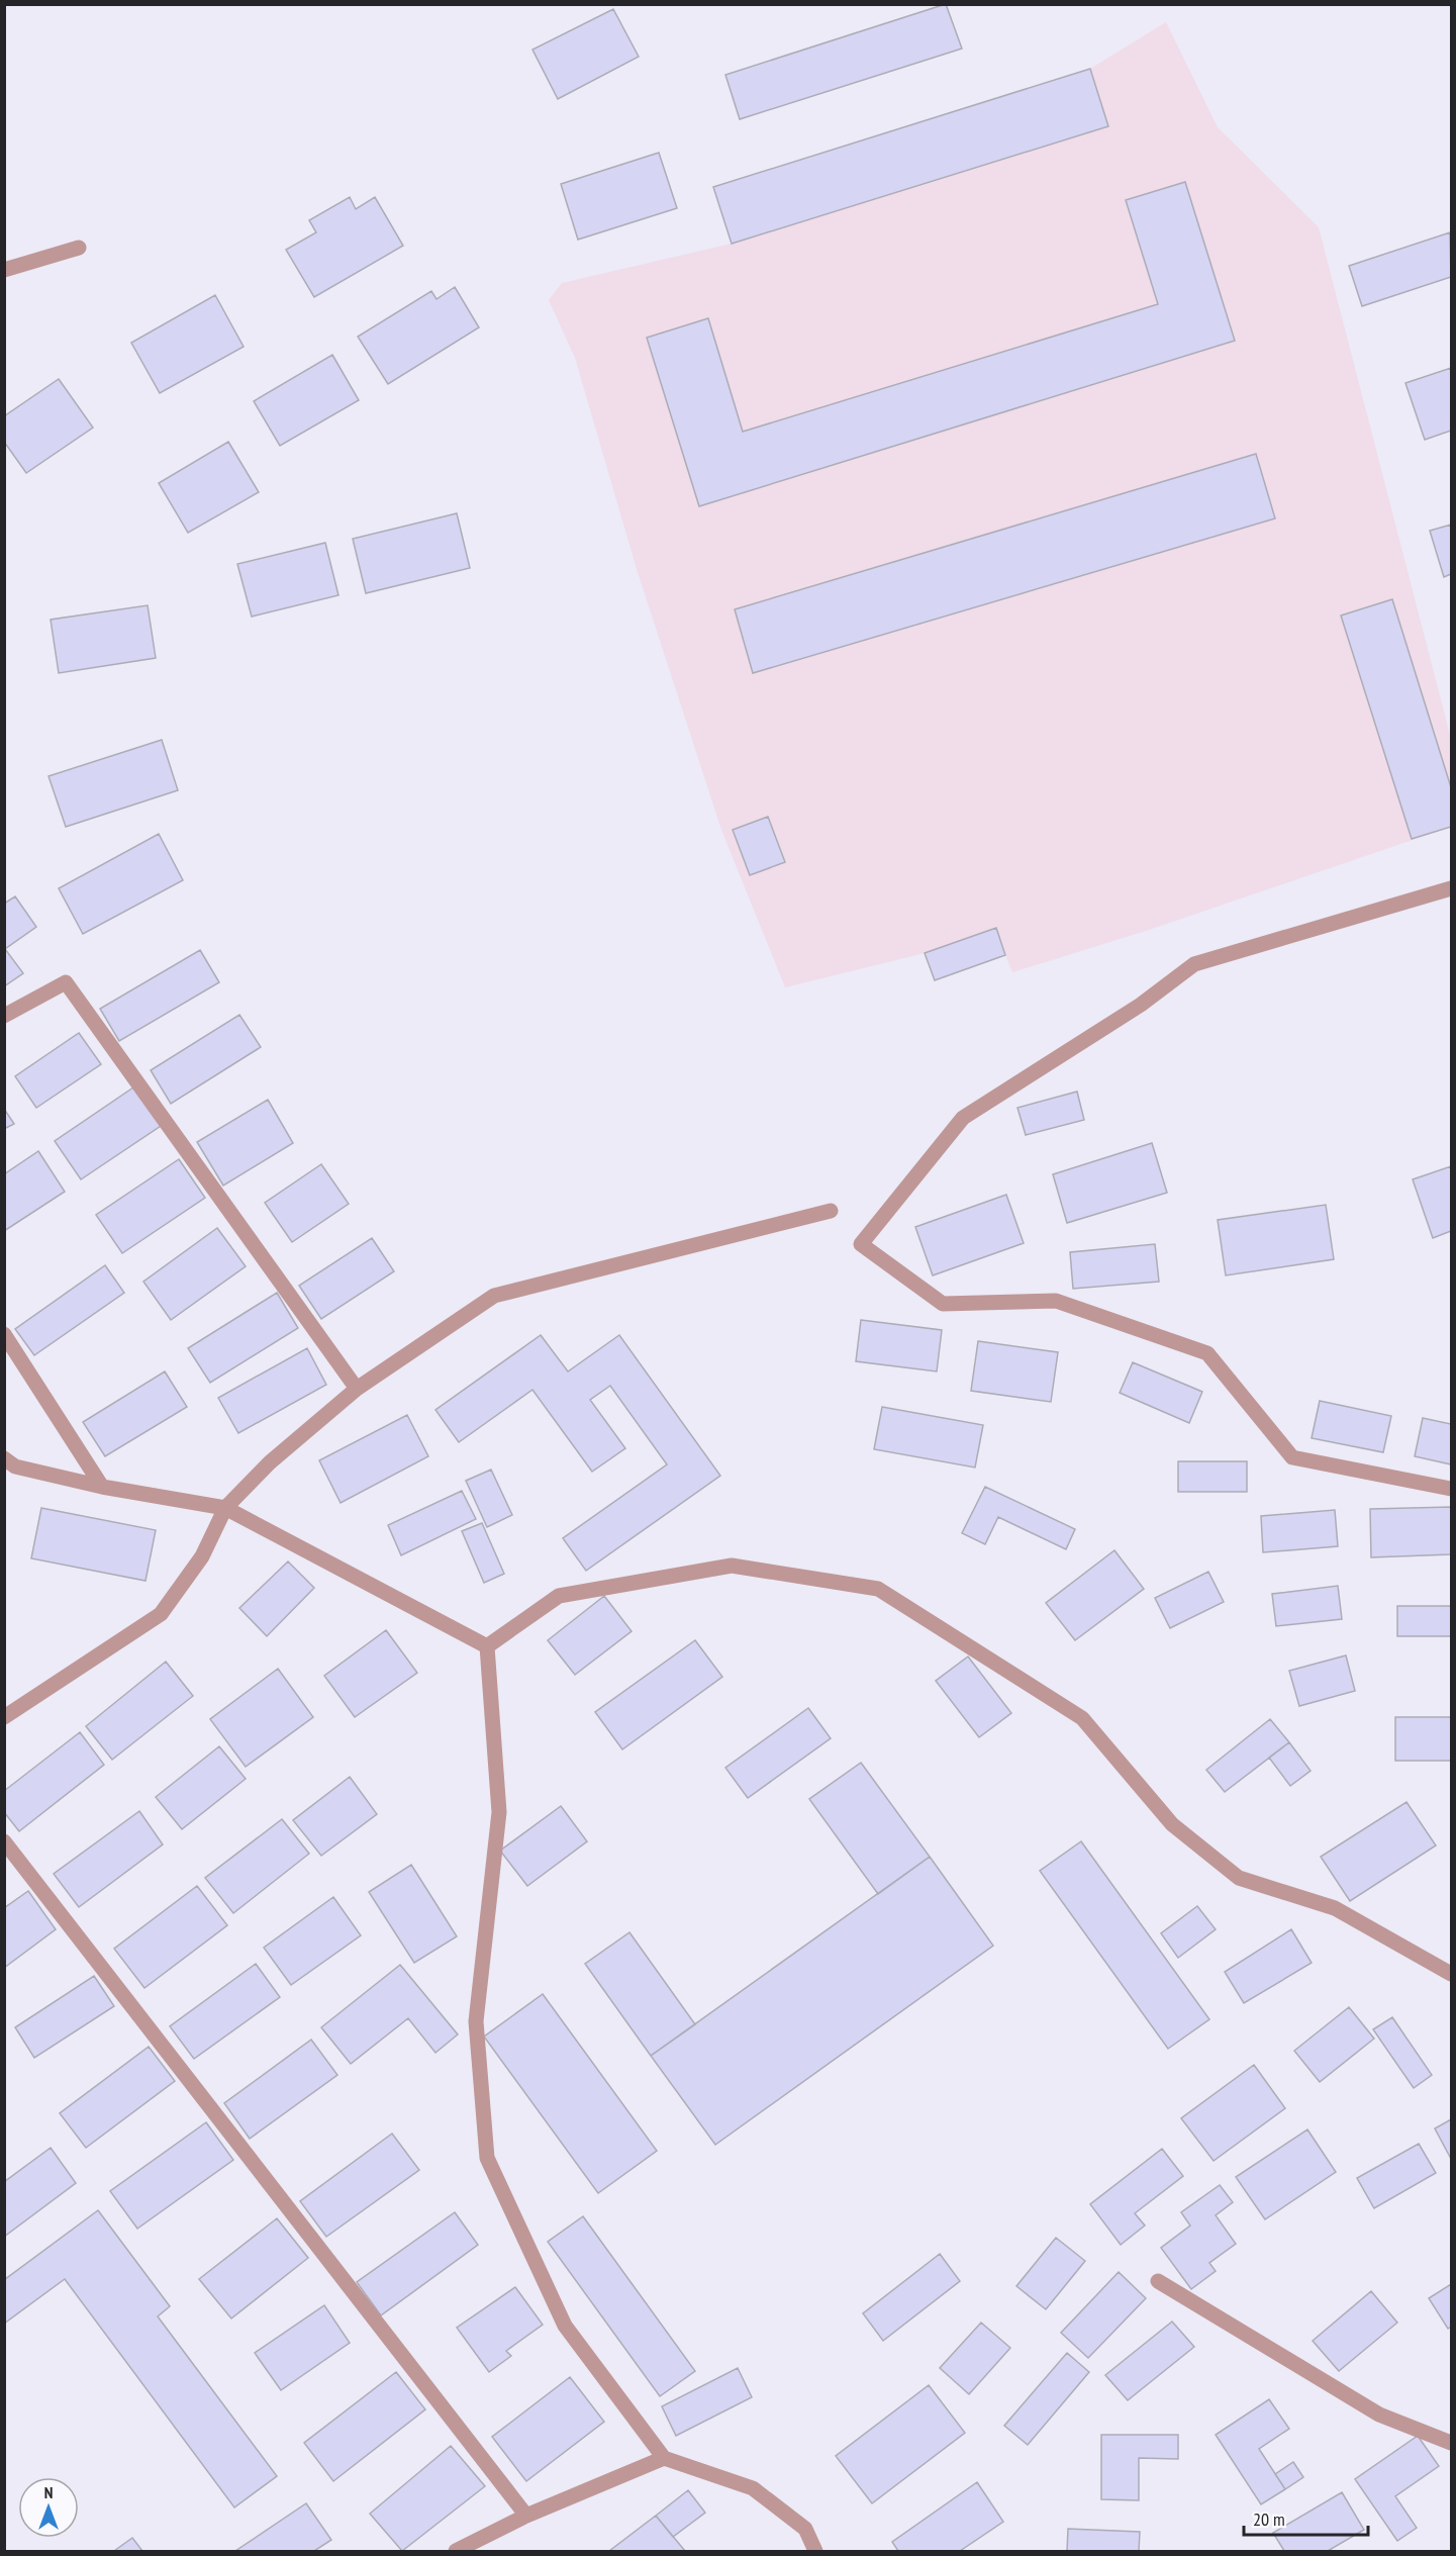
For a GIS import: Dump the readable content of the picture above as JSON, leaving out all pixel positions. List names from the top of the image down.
{
  "scale_bar": "20 m",
  "north": "top"
}
